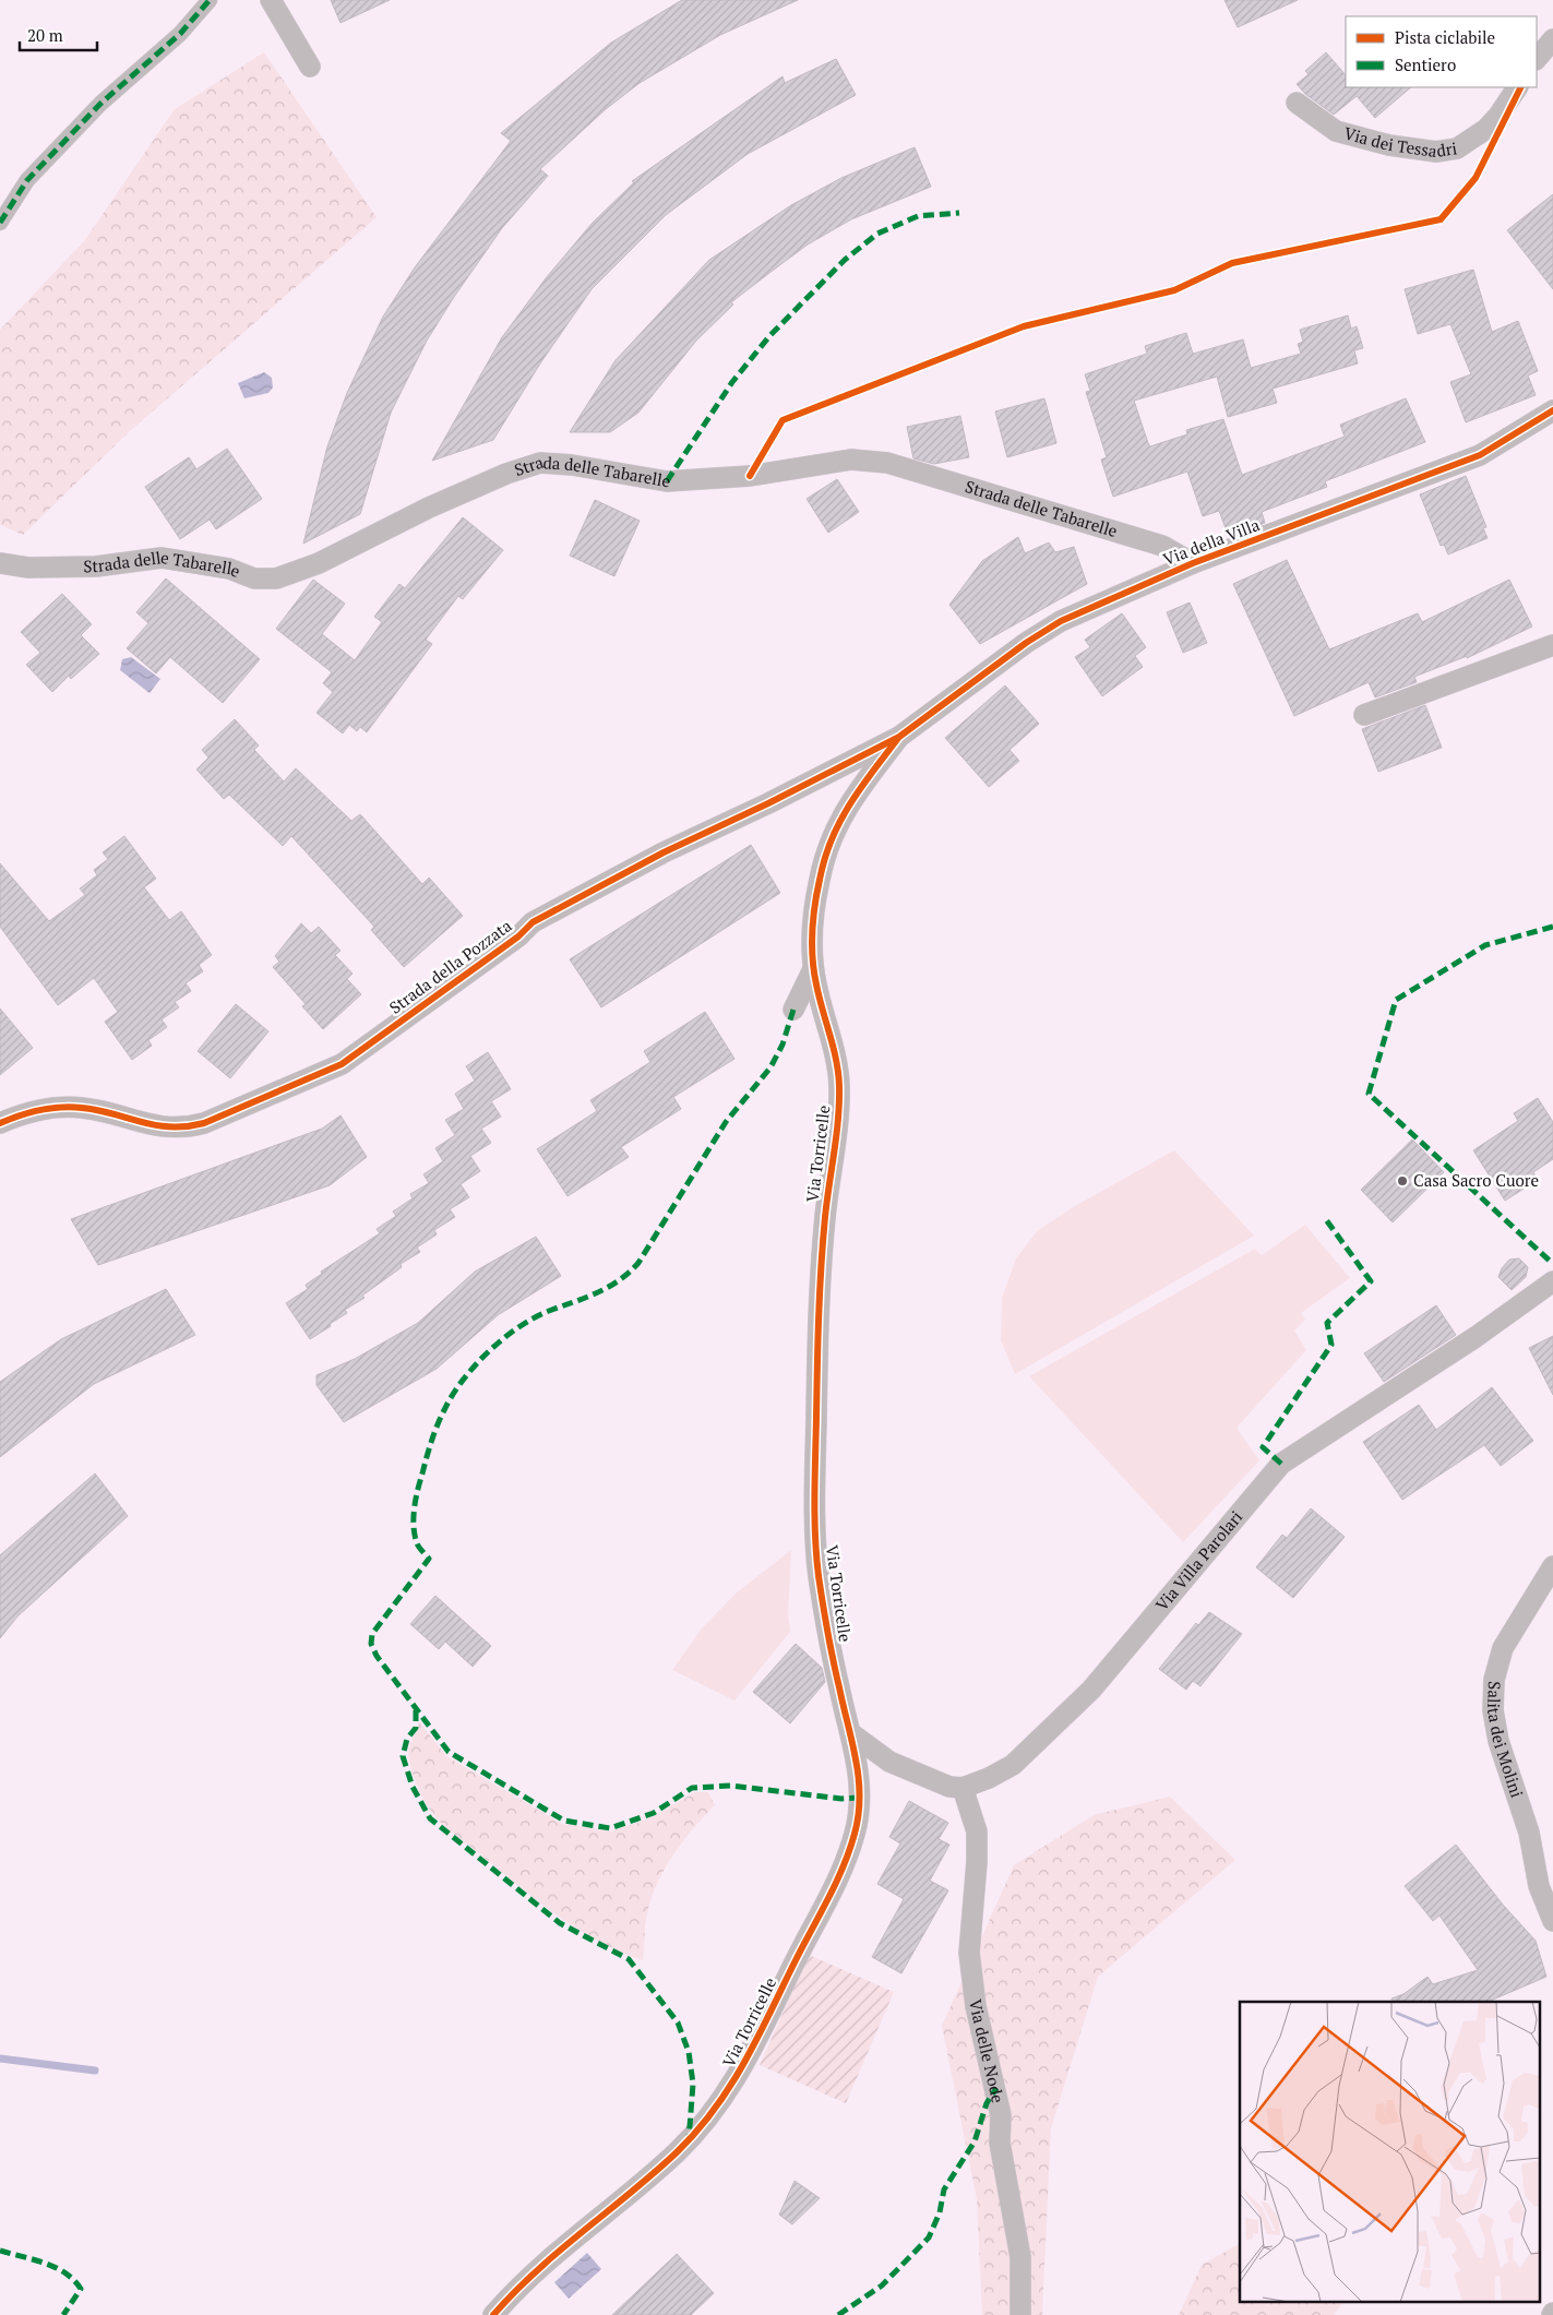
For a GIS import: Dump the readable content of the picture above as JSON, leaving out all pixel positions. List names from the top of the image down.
{
  "streets": {
    "street": [
      "Via dei Tessadri",
      "Strada delle Tabarelle",
      "Via della Villa",
      "Strada della Pozzata",
      "Via Torricelle",
      "Via Villa Parolari",
      "Salita dei Molini",
      "Via delle Node"
    ]
  },
  "crossings": [
    ["Strada delle Tabarelle", "Via della Villa"],
    ["Via della Villa", "Strada della Pozzata"],
    ["Via della Villa", "Via Torricelle"],
    ["Strada della Pozzata", "Via Torricelle"],
    ["Via Villa Parolari", "Via delle Node"]
  ],
  "places": ["Casa Sacro Cuore"],
  "legend": ["Pista ciclabile", "Sentiero"],
  "scale_bar": "20 m"
}
